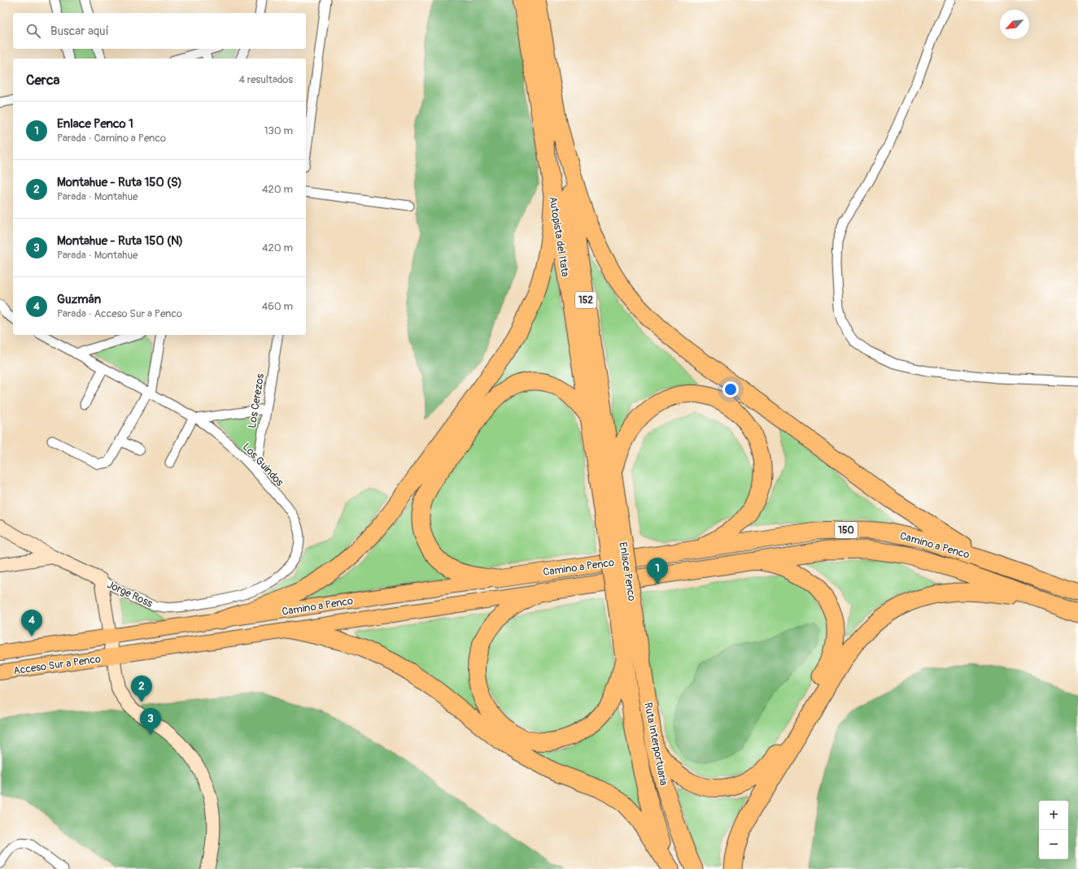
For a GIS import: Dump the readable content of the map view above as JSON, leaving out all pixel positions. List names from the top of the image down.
{
  "streets": {
    "highway": [
      "Autopista del Itata",
      "152",
      "150",
      "Camino a Penco",
      "Enlace Penco",
      "Ruta Interportuaria"
    ],
    "main road": ["Acceso Sur a Penco"],
    "street": ["Los Cerezos", "Los Guindos", "Jorge Ross"]
  },
  "crossings": [
    ["Autopista del Itata", "Enlace Penco"],
    ["Los Cerezos", "Los Guindos"],
    ["Los Guindos", "Jorge Ross"],
    ["Camino a Penco", "Acceso Sur a Penco"],
    ["Enlace Penco", "Ruta Interportuaria"]
  ],
  "north": "bottom left",
  "page": {
    "search": "Buscar aquí",
    "heading": ["Cerca", "4 resultados"],
    "list": [
      {
        "mark": "1",
        "name": "Enlace Penco 1",
        "note": "Parada · Camino a Penco",
        "value": "130 m"
      },
      {
        "mark": "2",
        "name": "Montahue - Ruta 150 (S)",
        "note": "Parada · Montahue",
        "value": "420 m"
      },
      {
        "mark": "3",
        "name": "Montahue - Ruta 150 (N)",
        "note": "Parada · Montahue",
        "value": "420 m"
      },
      {
        "mark": "4",
        "name": "Guzmán",
        "note": "Parada · Acceso Sur a Penco",
        "value": "460 m"
      }
    ],
    "pins": [
      "1",
      "4",
      "2",
      "3"
    ],
    "map_buttons": ["+", "−"]
  }
}
